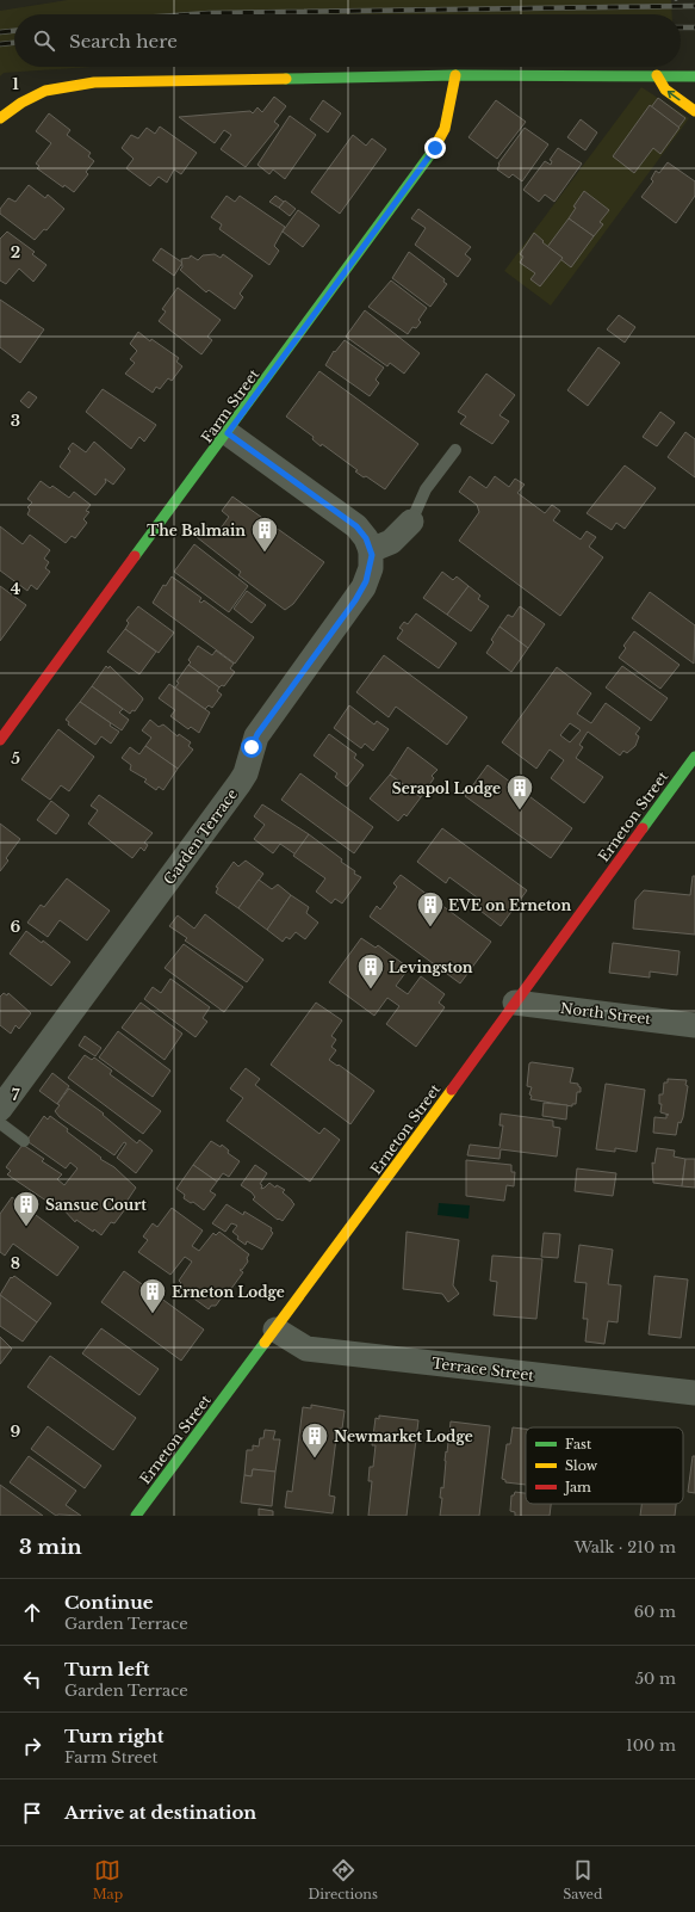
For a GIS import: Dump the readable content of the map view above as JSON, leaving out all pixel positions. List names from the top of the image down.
{
  "streets": {
    "street": [
      "Farm Street",
      "Erneton Street",
      "Garden Terrace",
      "North Street",
      "Terrace Street"
    ]
  },
  "crossings": [
    ["Erneton Street", "North Street"],
    ["Erneton Street", "Terrace Street"]
  ],
  "places": {
    "building": [
      "The Balmain",
      "Serapol Lodge",
      "EVE on Erneton",
      "Levingston",
      "Sansue Court",
      "Erneton Lodge",
      "Newmarket Lodge"
    ]
  },
  "legend": ["Fast", "Slow", "Jam"],
  "page": {
    "search": "Search here",
    "heading": ["3 min", "Walk · 210 m"],
    "list": [
      ["Continue", "Garden Terrace", "60 m"],
      ["Turn left", "Garden Terrace", "50 m"],
      ["Turn right", "Farm Street", "100 m"],
      "Arrive at destination"
    ],
    "nav": ["Map", "Directions", "Saved"]
  },
  "grid": {
    "rows": [
      "1",
      "2",
      "3",
      "4",
      "5",
      "6",
      "7",
      "8",
      "9"
    ]
  }
}
